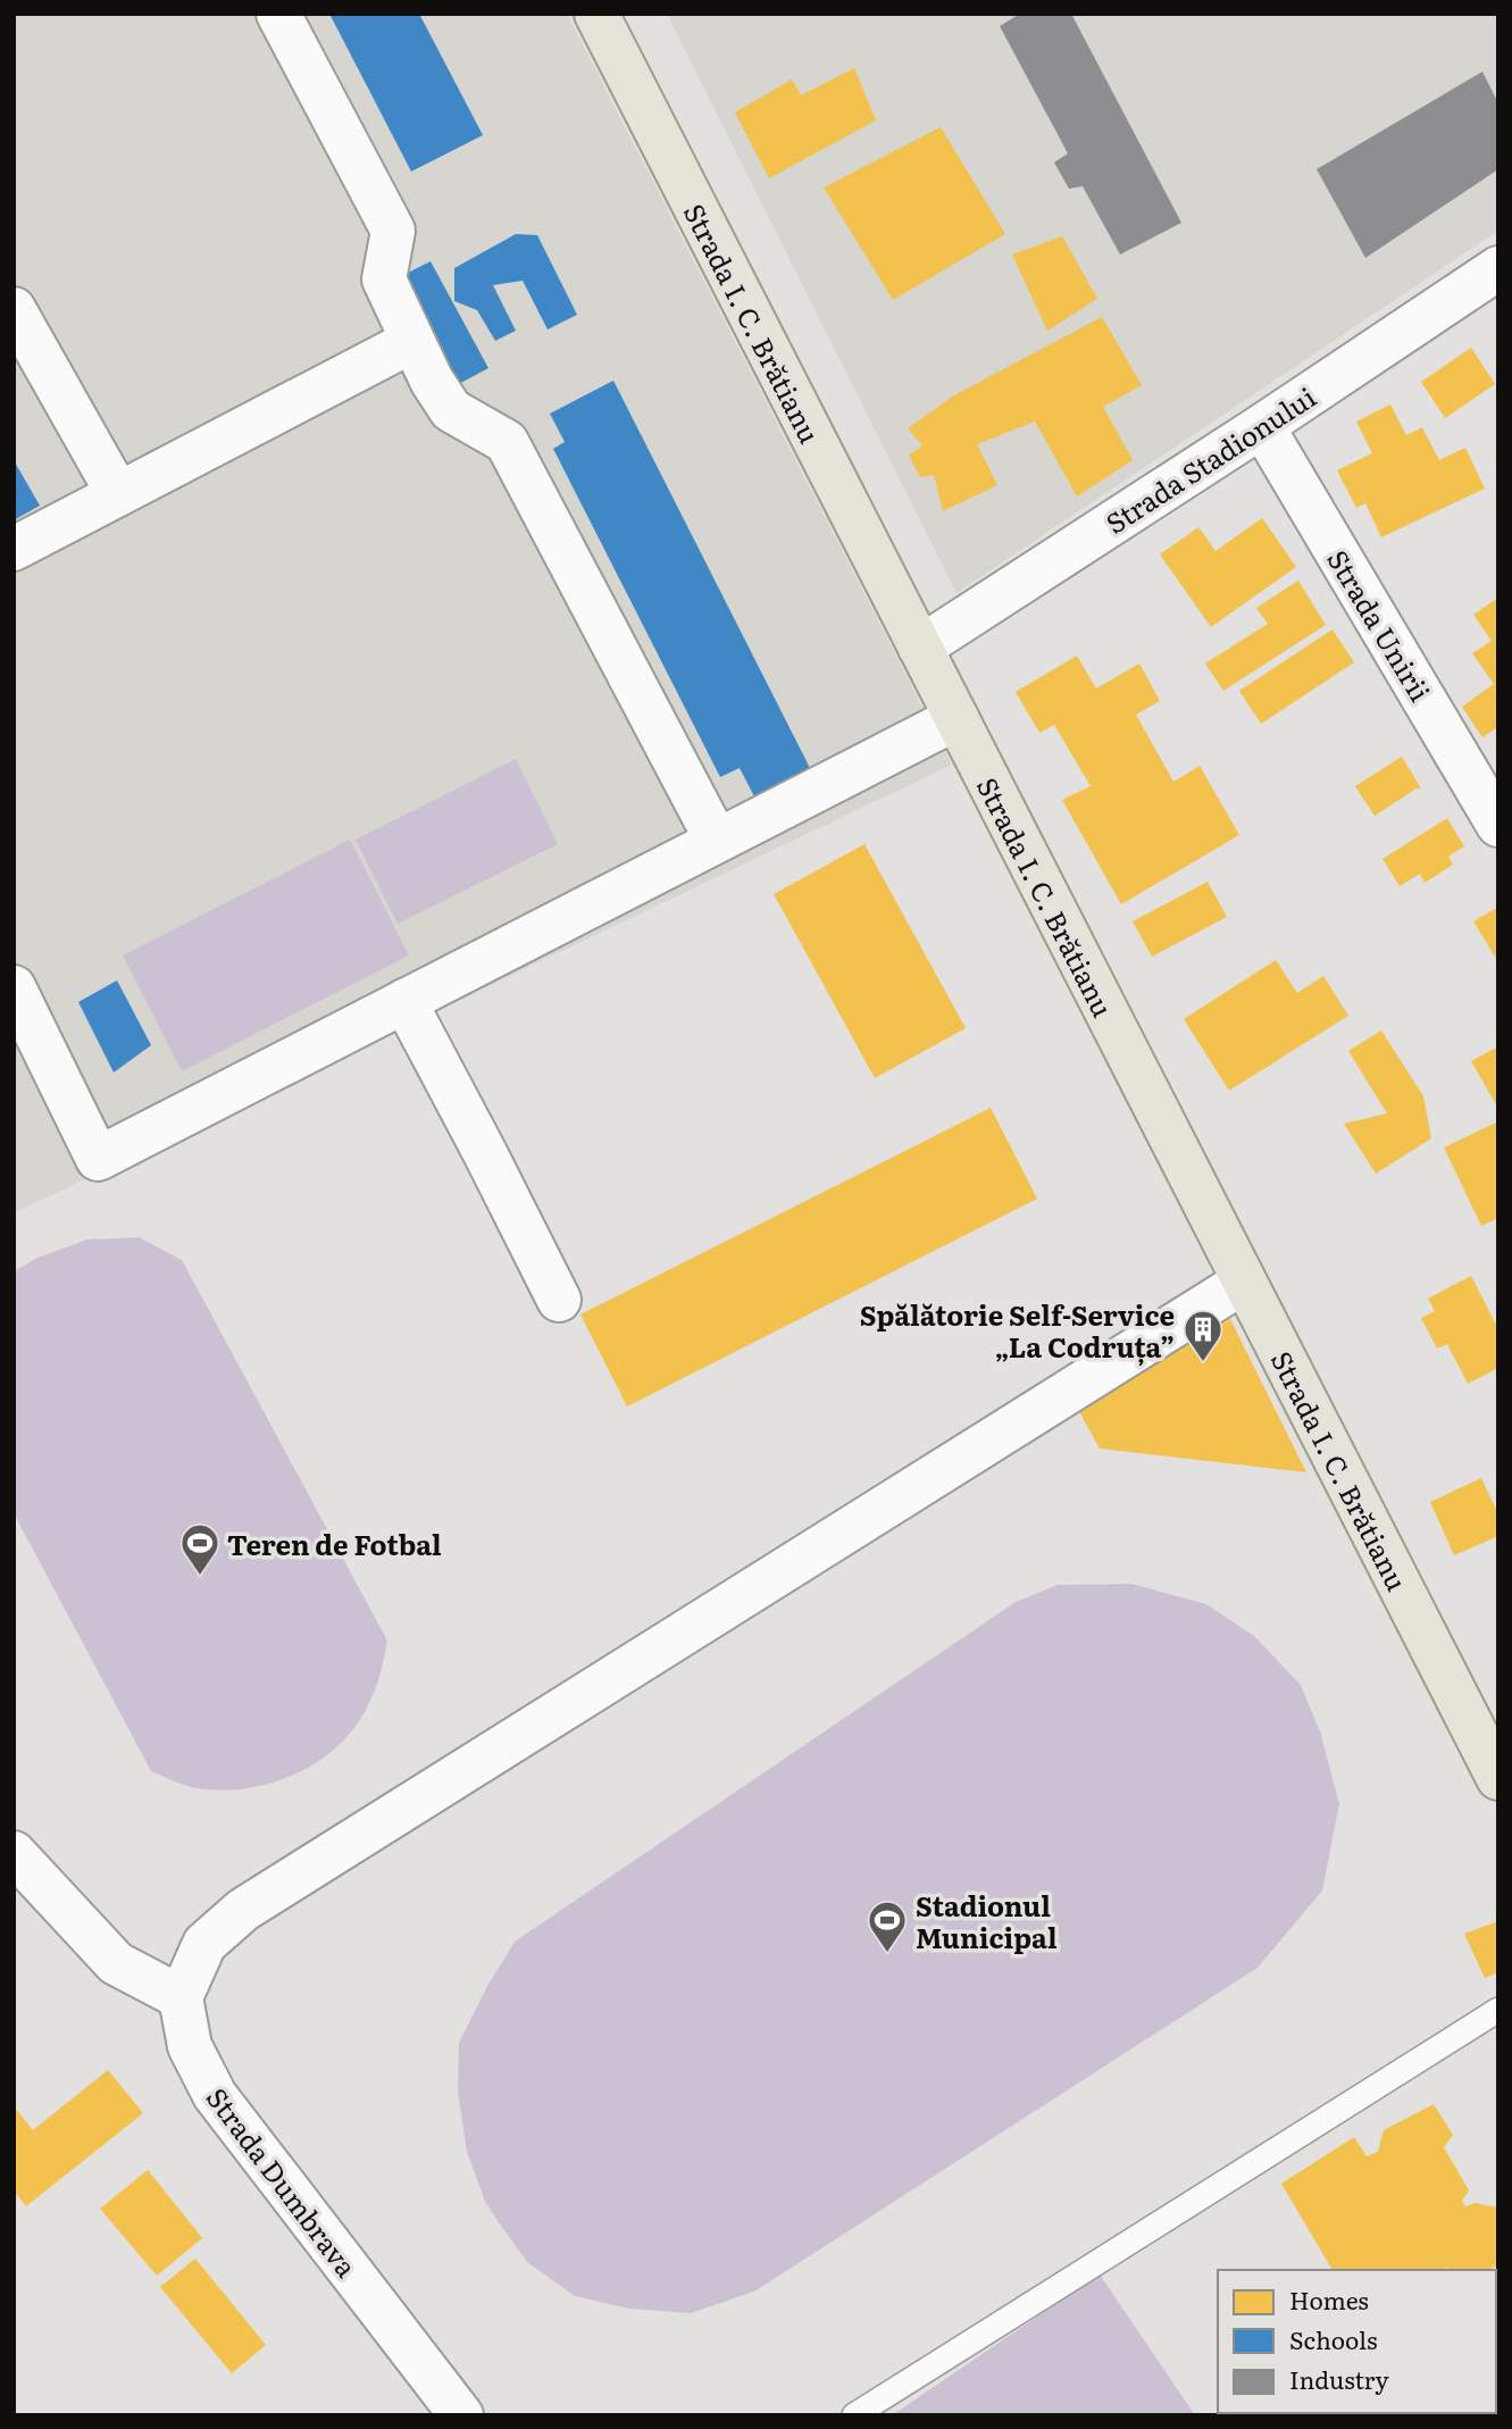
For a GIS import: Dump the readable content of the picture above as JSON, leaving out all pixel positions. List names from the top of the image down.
{
  "streets": {
    "main road": ["Strada I. C. Brătianu"],
    "street": ["Strada Stadionului", "Strada Unirii", "Strada Dumbrava"]
  },
  "crossings": [
    ["Strada I. C. Brătianu", "Strada Stadionului"],
    ["Strada Stadionului", "Strada Unirii"]
  ],
  "places": {
    "building": ["Spălătorie Self-Service „La Codruța”"],
    "sports": ["Teren de Fotbal", "Stadionul Municipal"]
  },
  "legend": ["Homes", "Schools", "Industry"]
}
